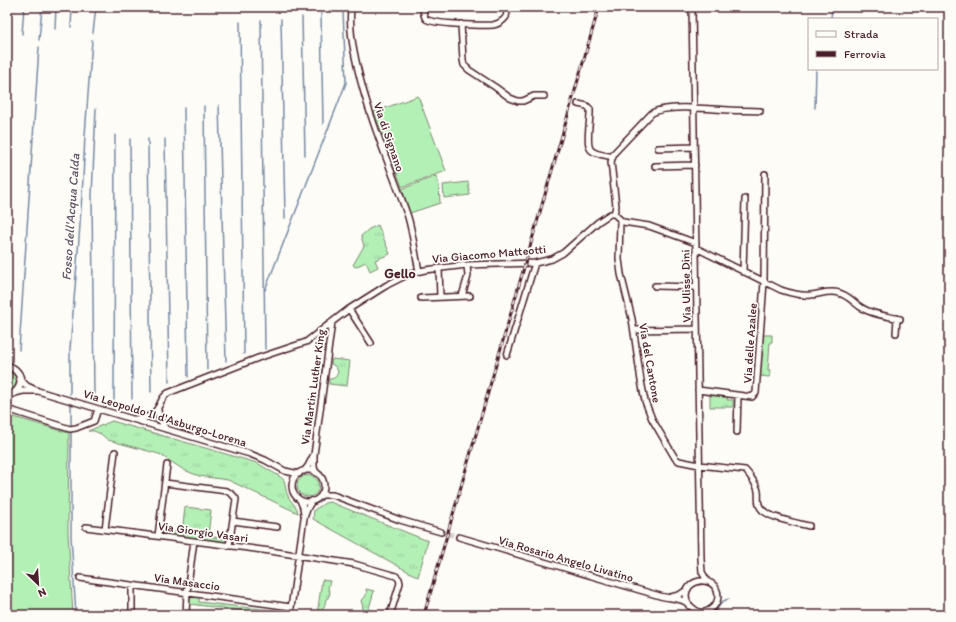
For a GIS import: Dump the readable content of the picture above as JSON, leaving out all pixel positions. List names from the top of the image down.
{
  "streets": {
    "street": [
      "Via di Signano",
      "Via Giacomo Matteotti",
      "Via Ulisse Dini",
      "Via delle Azalee",
      "Via del Cantone",
      "Via Martin Luther King",
      "Via Leopoldo II d'Asburgo-Lorena",
      "Via Giorgio Vasari",
      "Via Rosario Angelo Livatino",
      "Via Masaccio"
    ]
  },
  "crossings": [
    ["Via di Signano", "Via Giacomo Matteotti"],
    ["Via Giacomo Matteotti", "Via Martin Luther King"],
    ["Via Giacomo Matteotti", "Via Leopoldo II d'Asburgo-Lorena"],
    ["Via Ulisse Dini", "Via delle Azalee"],
    ["Via Ulisse Dini", "Via del Cantone"]
  ],
  "districts": ["Gello"],
  "water": ["Fosso dell'Acqua Calda"],
  "legend": ["Strada", "Ferrovia"],
  "north": "bottom right"
}
